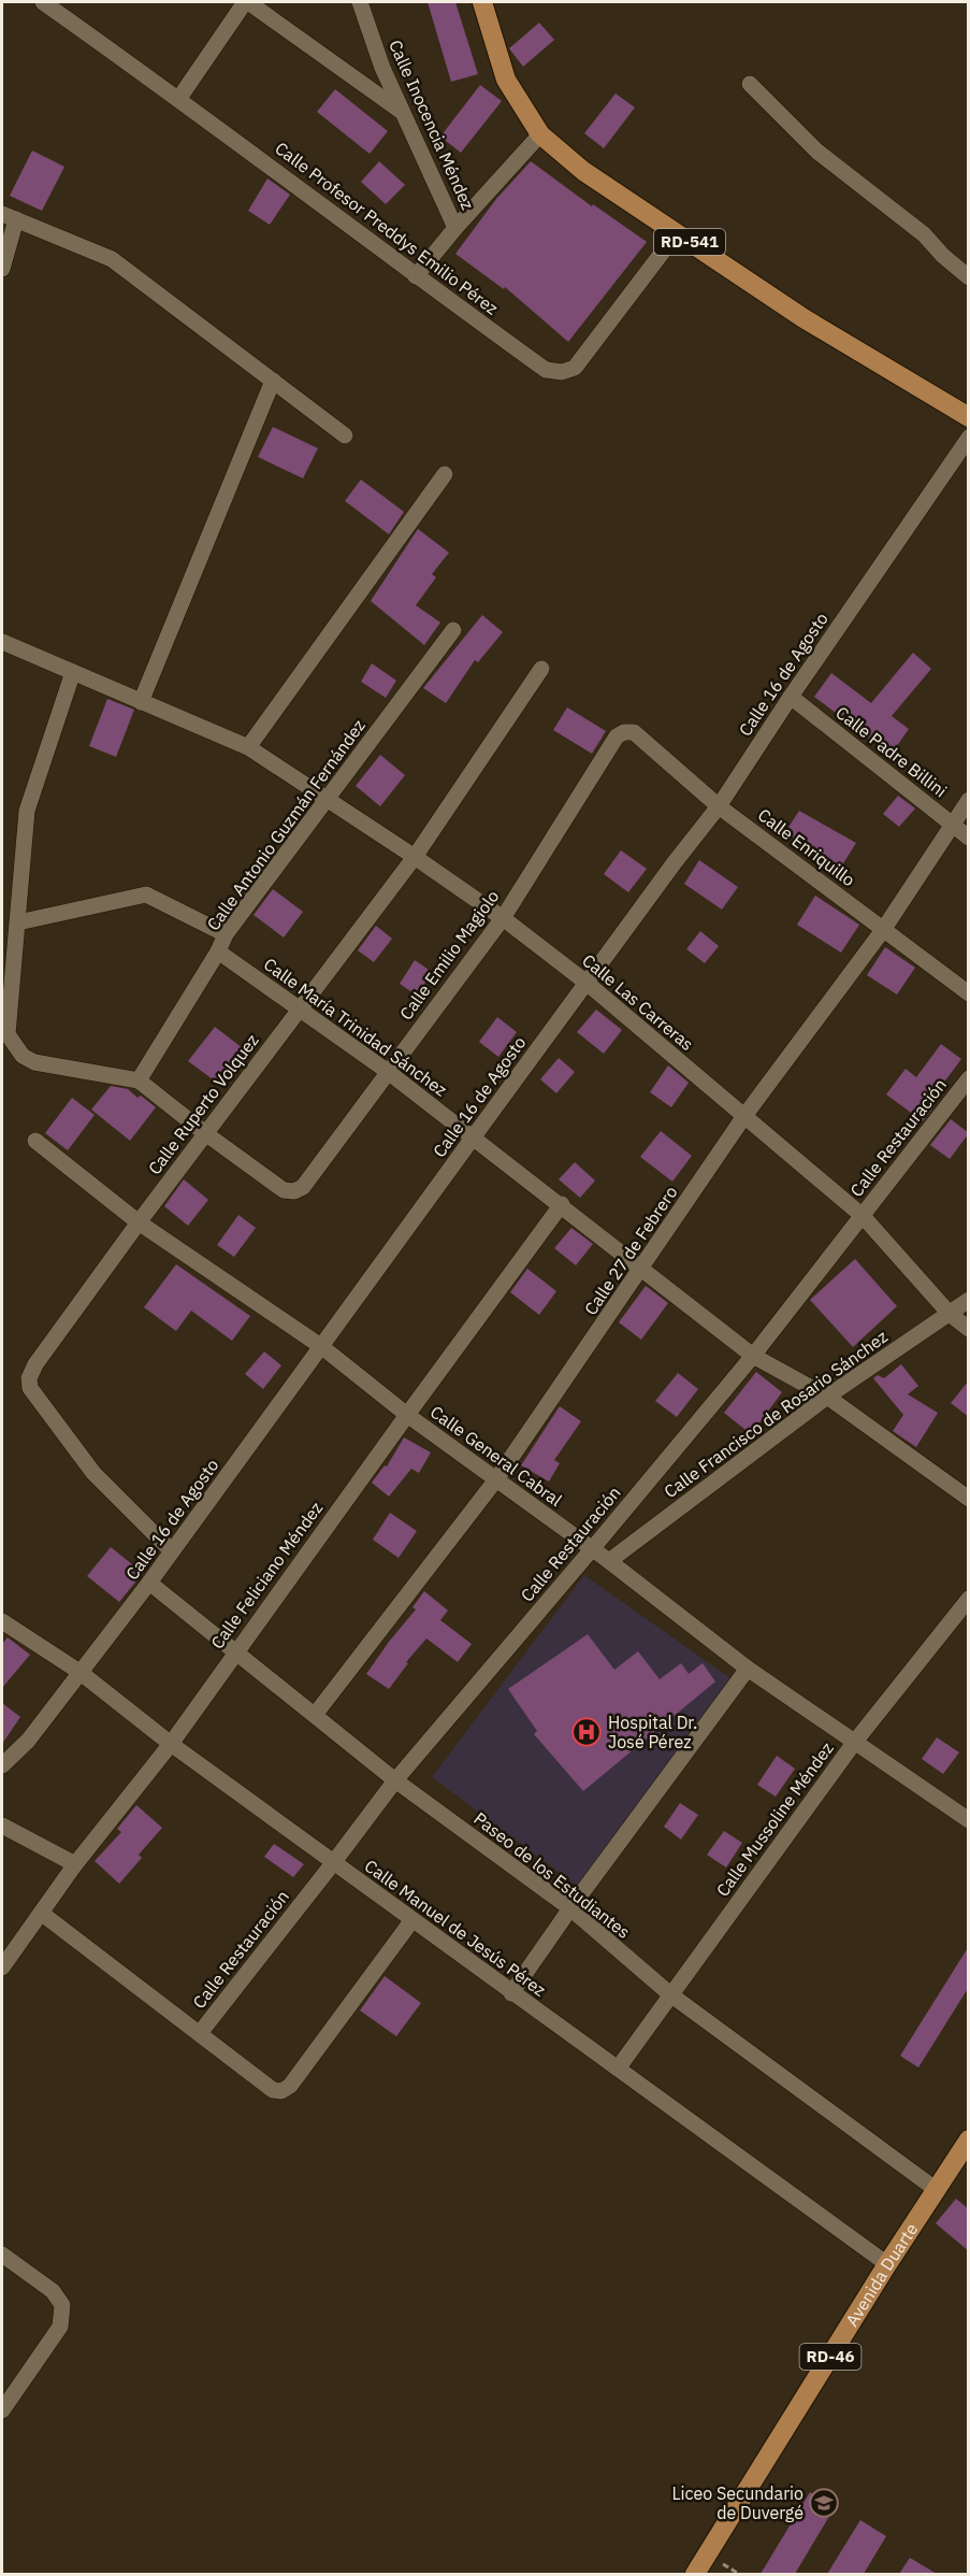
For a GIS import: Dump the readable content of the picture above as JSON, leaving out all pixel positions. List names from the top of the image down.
{
  "streets": {
    "main road": ["RD-541", "Avenida Duarte", "RD-46"],
    "street": [
      "Calle Inocencia Méndez",
      "Calle Profesor Preddys Emilio Pérez",
      "Calle 16 de Agosto",
      "Calle Padre Billini",
      "Calle Antonio Guzmán Fernández",
      "Calle Enriquillo",
      "Calle Emilio Magiolo",
      "Calle Las Carreras",
      "Calle María Trinidad Sánchez",
      "Calle Ruperto Volquez",
      "Calle Restauración",
      "Calle 27 de Febrero",
      "Calle Francisco de Rosario Sánchez",
      "Calle General Cabral",
      "Calle Feliciano Méndez",
      "Calle Mussoline Méndez",
      "Paseo de los Estudiantes",
      "Calle Manuel de Jesús Pérez"
    ]
  },
  "crossings": [
    ["Calle Profesor Preddys Emilio Pérez", "RD-541"],
    ["Calle 16 de Agosto", "Calle Padre Billini"],
    ["Calle 16 de Agosto", "Calle Enriquillo"],
    ["Calle 16 de Agosto", "Calle Las Carreras"],
    ["Calle 16 de Agosto", "Calle María Trinidad Sánchez"],
    ["Calle 16 de Agosto", "Calle Ruperto Volquez"],
    ["Calle 16 de Agosto", "Calle General Cabral"],
    ["Calle 16 de Agosto", "Paseo de los Estudiantes"],
    ["Calle 16 de Agosto", "Calle Manuel de Jesús Pérez"],
    ["Calle Padre Billini", "Calle 27 de Febrero"],
    ["Calle Antonio Guzmán Fernández", "Calle Las Carreras"],
    ["Calle Antonio Guzmán Fernández", "Calle María Trinidad Sánchez"],
    ["Calle Enriquillo", "Calle Emilio Magiolo"],
    ["Calle Enriquillo", "Calle 27 de Febrero"],
    ["Calle Emilio Magiolo", "Calle Las Carreras"],
    ["Calle Emilio Magiolo", "Calle María Trinidad Sánchez"],
    ["Calle Emilio Magiolo", "Calle Ruperto Volquez"],
    ["Calle Las Carreras", "Calle Ruperto Volquez"],
    ["Calle Las Carreras", "Calle Restauración"],
    ["Calle Las Carreras", "Calle 27 de Febrero"],
    ["Calle Las Carreras", "Calle Francisco de Rosario Sánchez"],
    ["Calle María Trinidad Sánchez", "Calle Ruperto Volquez"],
    ["Calle María Trinidad Sánchez", "Calle Restauración"],
    ["Calle María Trinidad Sánchez", "Calle 27 de Febrero"],
    ["Calle María Trinidad Sánchez", "Calle Francisco de Rosario Sánchez"],
    ["Calle María Trinidad Sánchez", "Calle Feliciano Méndez"],
    ["Calle Ruperto Volquez", "Calle General Cabral"],
    ["Calle Restauración", "Calle General Cabral"],
    ["Calle Restauración", "Paseo de los Estudiantes"],
    ["Calle Restauración", "Calle Manuel de Jesús Pérez"],
    ["Calle 27 de Febrero", "Calle General Cabral"],
    ["Calle 27 de Febrero", "Paseo de los Estudiantes"],
    ["Calle Francisco de Rosario Sánchez", "Calle General Cabral"],
    ["Calle General Cabral", "Calle Feliciano Méndez"],
    ["Calle General Cabral", "Calle Mussoline Méndez"],
    ["Calle Feliciano Méndez", "Paseo de los Estudiantes"],
    ["Calle Feliciano Méndez", "Calle Manuel de Jesús Pérez"],
    ["Calle Mussoline Méndez", "Paseo de los Estudiantes"],
    ["Calle Mussoline Méndez", "Calle Manuel de Jesús Pérez"],
    ["Paseo de los Estudiantes", "Avenida Duarte"],
    ["Calle Manuel de Jesús Pérez", "Avenida Duarte"]
  ],
  "places": {
    "hospital": ["Hospital Dr. José Pérez"],
    "school or university": ["Liceo Secundario de Duvergé"]
  }
}
